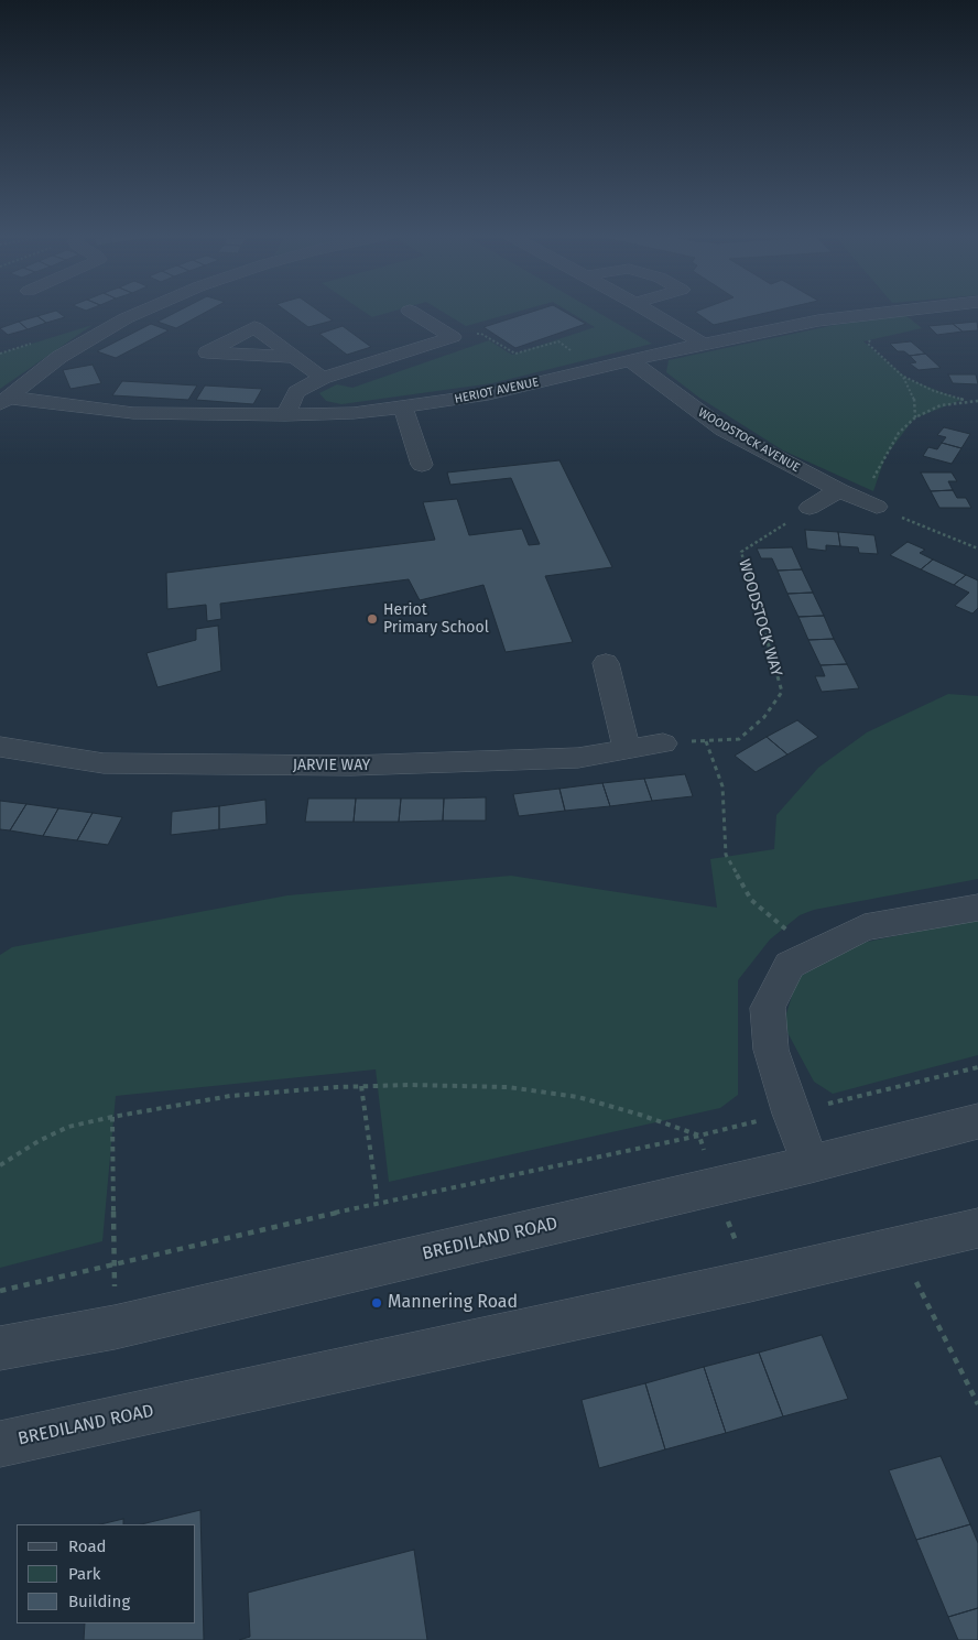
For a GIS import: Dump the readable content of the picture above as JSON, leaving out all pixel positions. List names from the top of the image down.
{
  "streets": {
    "street": [
      "HERIOT AVENUE",
      "WOODSTOCK AVENUE",
      "JARVIE WAY",
      "BREDILAND ROAD"
    ],
    "path": ["WOODSTOCK WAY"]
  },
  "crossings": [
    ["HERIOT AVENUE", "WOODSTOCK AVENUE"],
    ["WOODSTOCK WAY", "JARVIE WAY"]
  ],
  "places": ["Heriot Primary School", "Mannering Road"],
  "legend": ["Road", "Park", "Building"]
}
